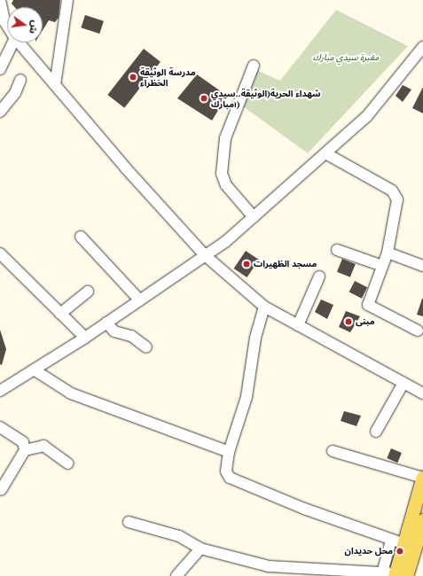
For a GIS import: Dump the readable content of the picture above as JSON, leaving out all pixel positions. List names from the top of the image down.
{
  "parks": ["مقبرة سيدي مبارك"],
  "places": [
    "مدرسة الوثيقة الخظراء",
    "شهداء الحرية(الوثيقة..سيدي امبارك)",
    "مسجد الظهيرات",
    "مبنى",
    "محل حديدان"
  ],
  "north": "right"
}
